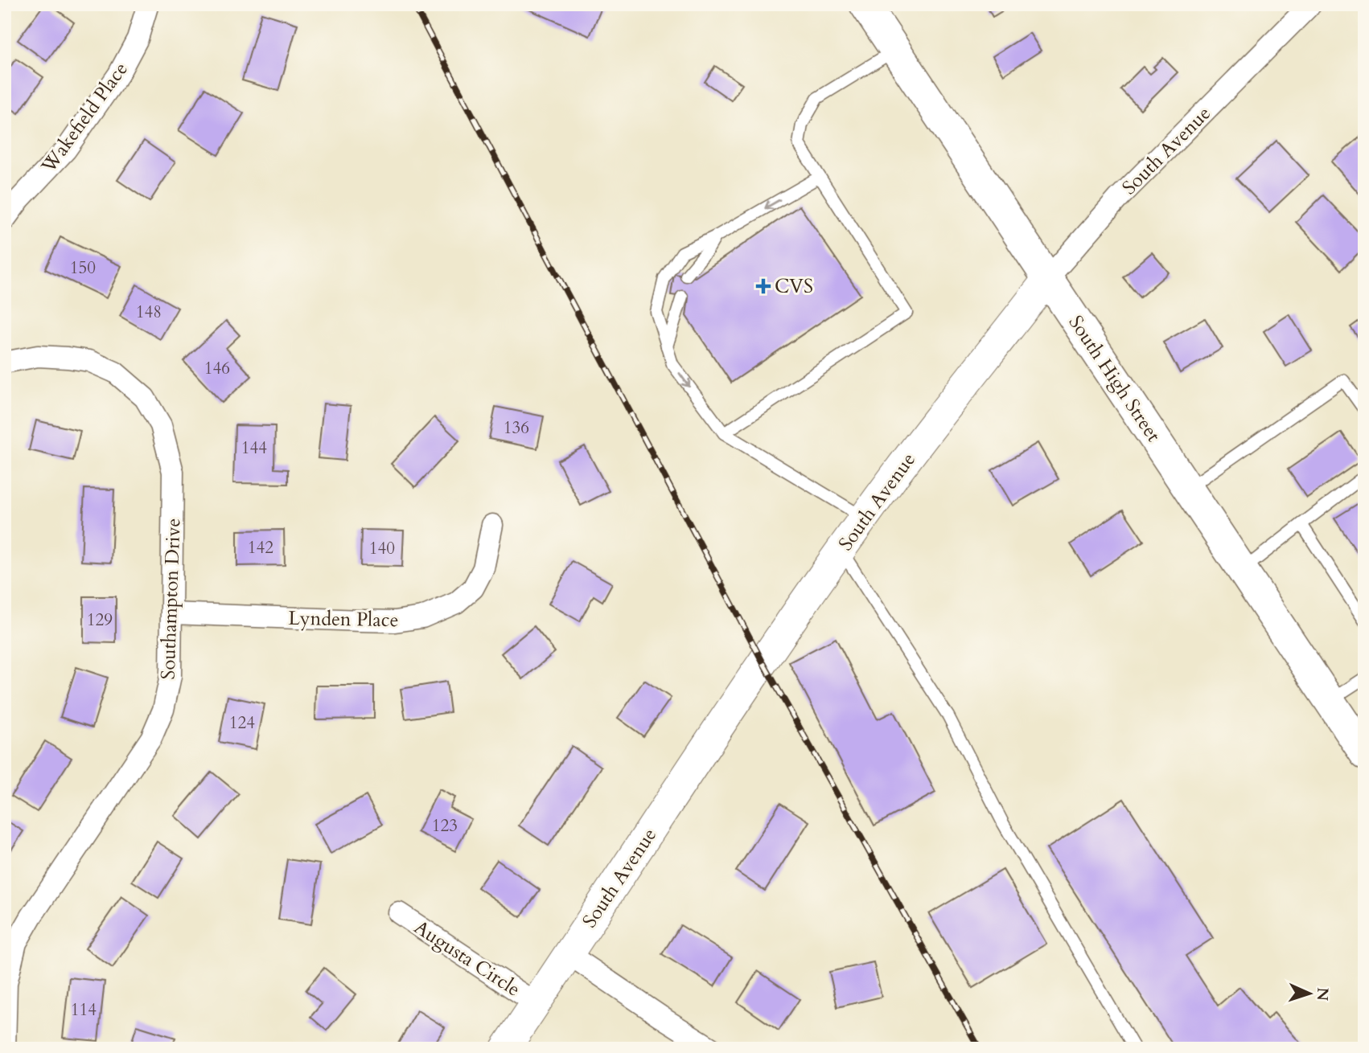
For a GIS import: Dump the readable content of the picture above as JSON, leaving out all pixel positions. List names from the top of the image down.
{
  "streets": {
    "main road": ["South High Street"],
    "street": [
      "Wakefield Place",
      "South Avenue",
      "Southampton Drive",
      "Lynden Place",
      "Augusta Circle"
    ]
  },
  "crossings": [
    ["South Avenue", "South High Street"],
    ["South Avenue", "Augusta Circle"],
    ["Southampton Drive", "Lynden Place"]
  ],
  "places": {
    "health": ["CVS"]
  },
  "house_numbers": [
    "150",
    "148",
    "146",
    "136",
    "144",
    "142",
    "140",
    "129",
    "124",
    "123",
    "114"
  ],
  "north": "right"
}
